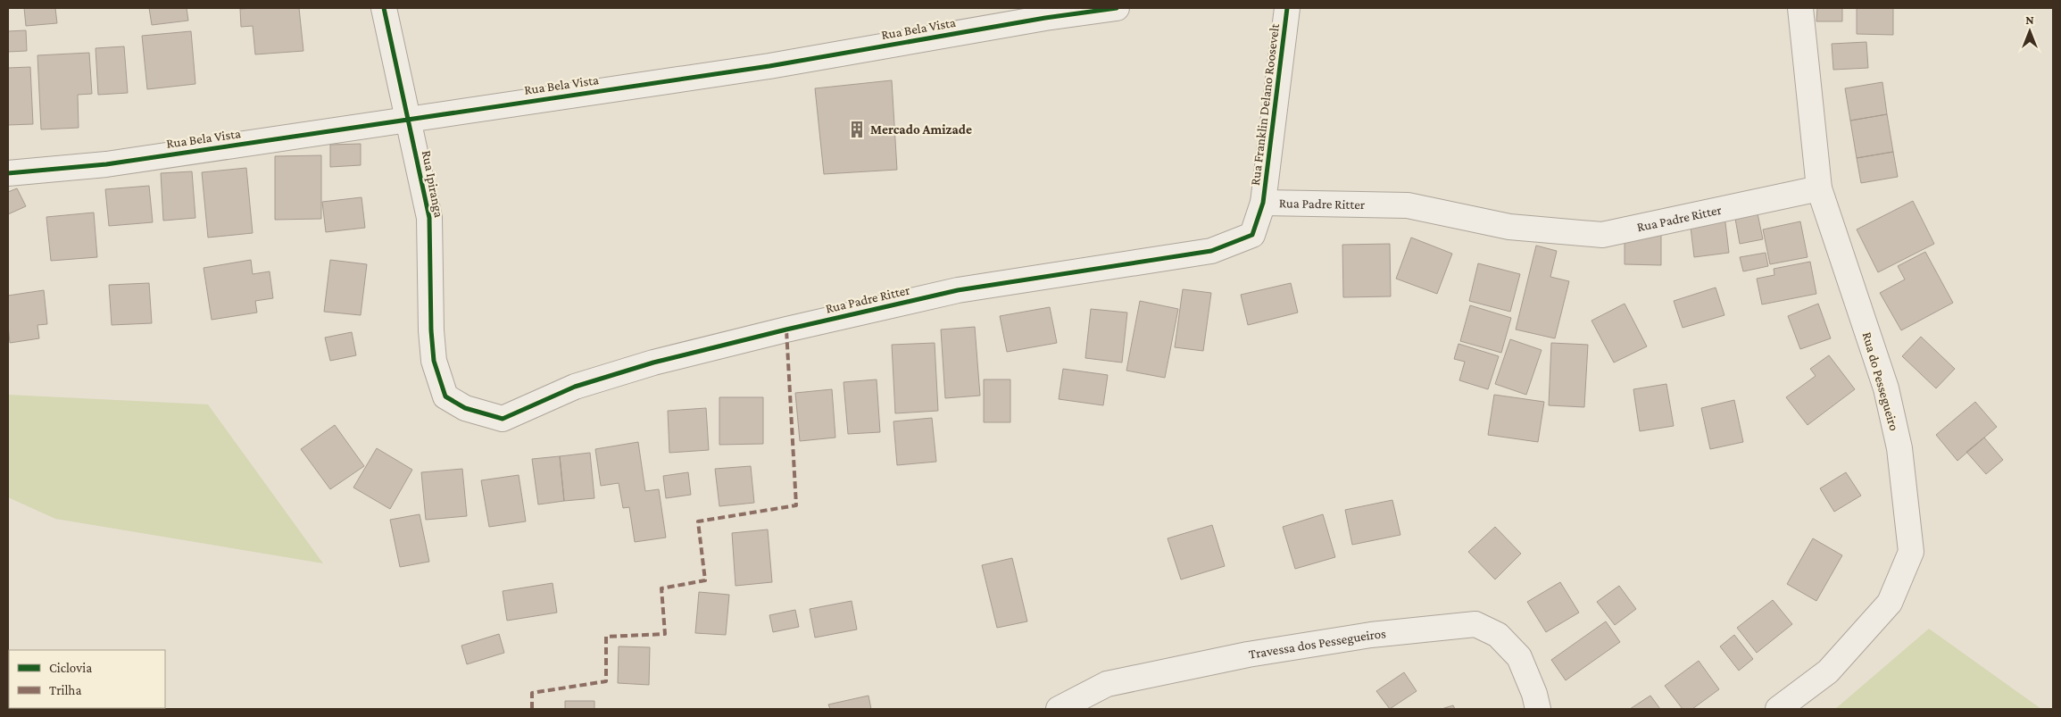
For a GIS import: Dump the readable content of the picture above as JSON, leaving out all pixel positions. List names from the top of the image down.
{
  "streets": {
    "street": [
      "Rua Bela Vista",
      "Rua Franklin Delano Roosevelt",
      "Rua Ipiranga",
      "Rua Padre Ritter",
      "Rua do Pessegueiro",
      "Travessa dos Pessegueiros"
    ]
  },
  "crossings": [
    ["Rua Bela Vista", "Rua Ipiranga"],
    ["Rua Franklin Delano Roosevelt", "Rua Padre Ritter"],
    ["Rua Ipiranga", "Rua Padre Ritter"],
    ["Rua Padre Ritter", "Rua do Pessegueiro"]
  ],
  "places": {
    "building": ["Mercado Amizade"]
  },
  "legend": ["Ciclovia", "Trilha"],
  "north": "top"
}
